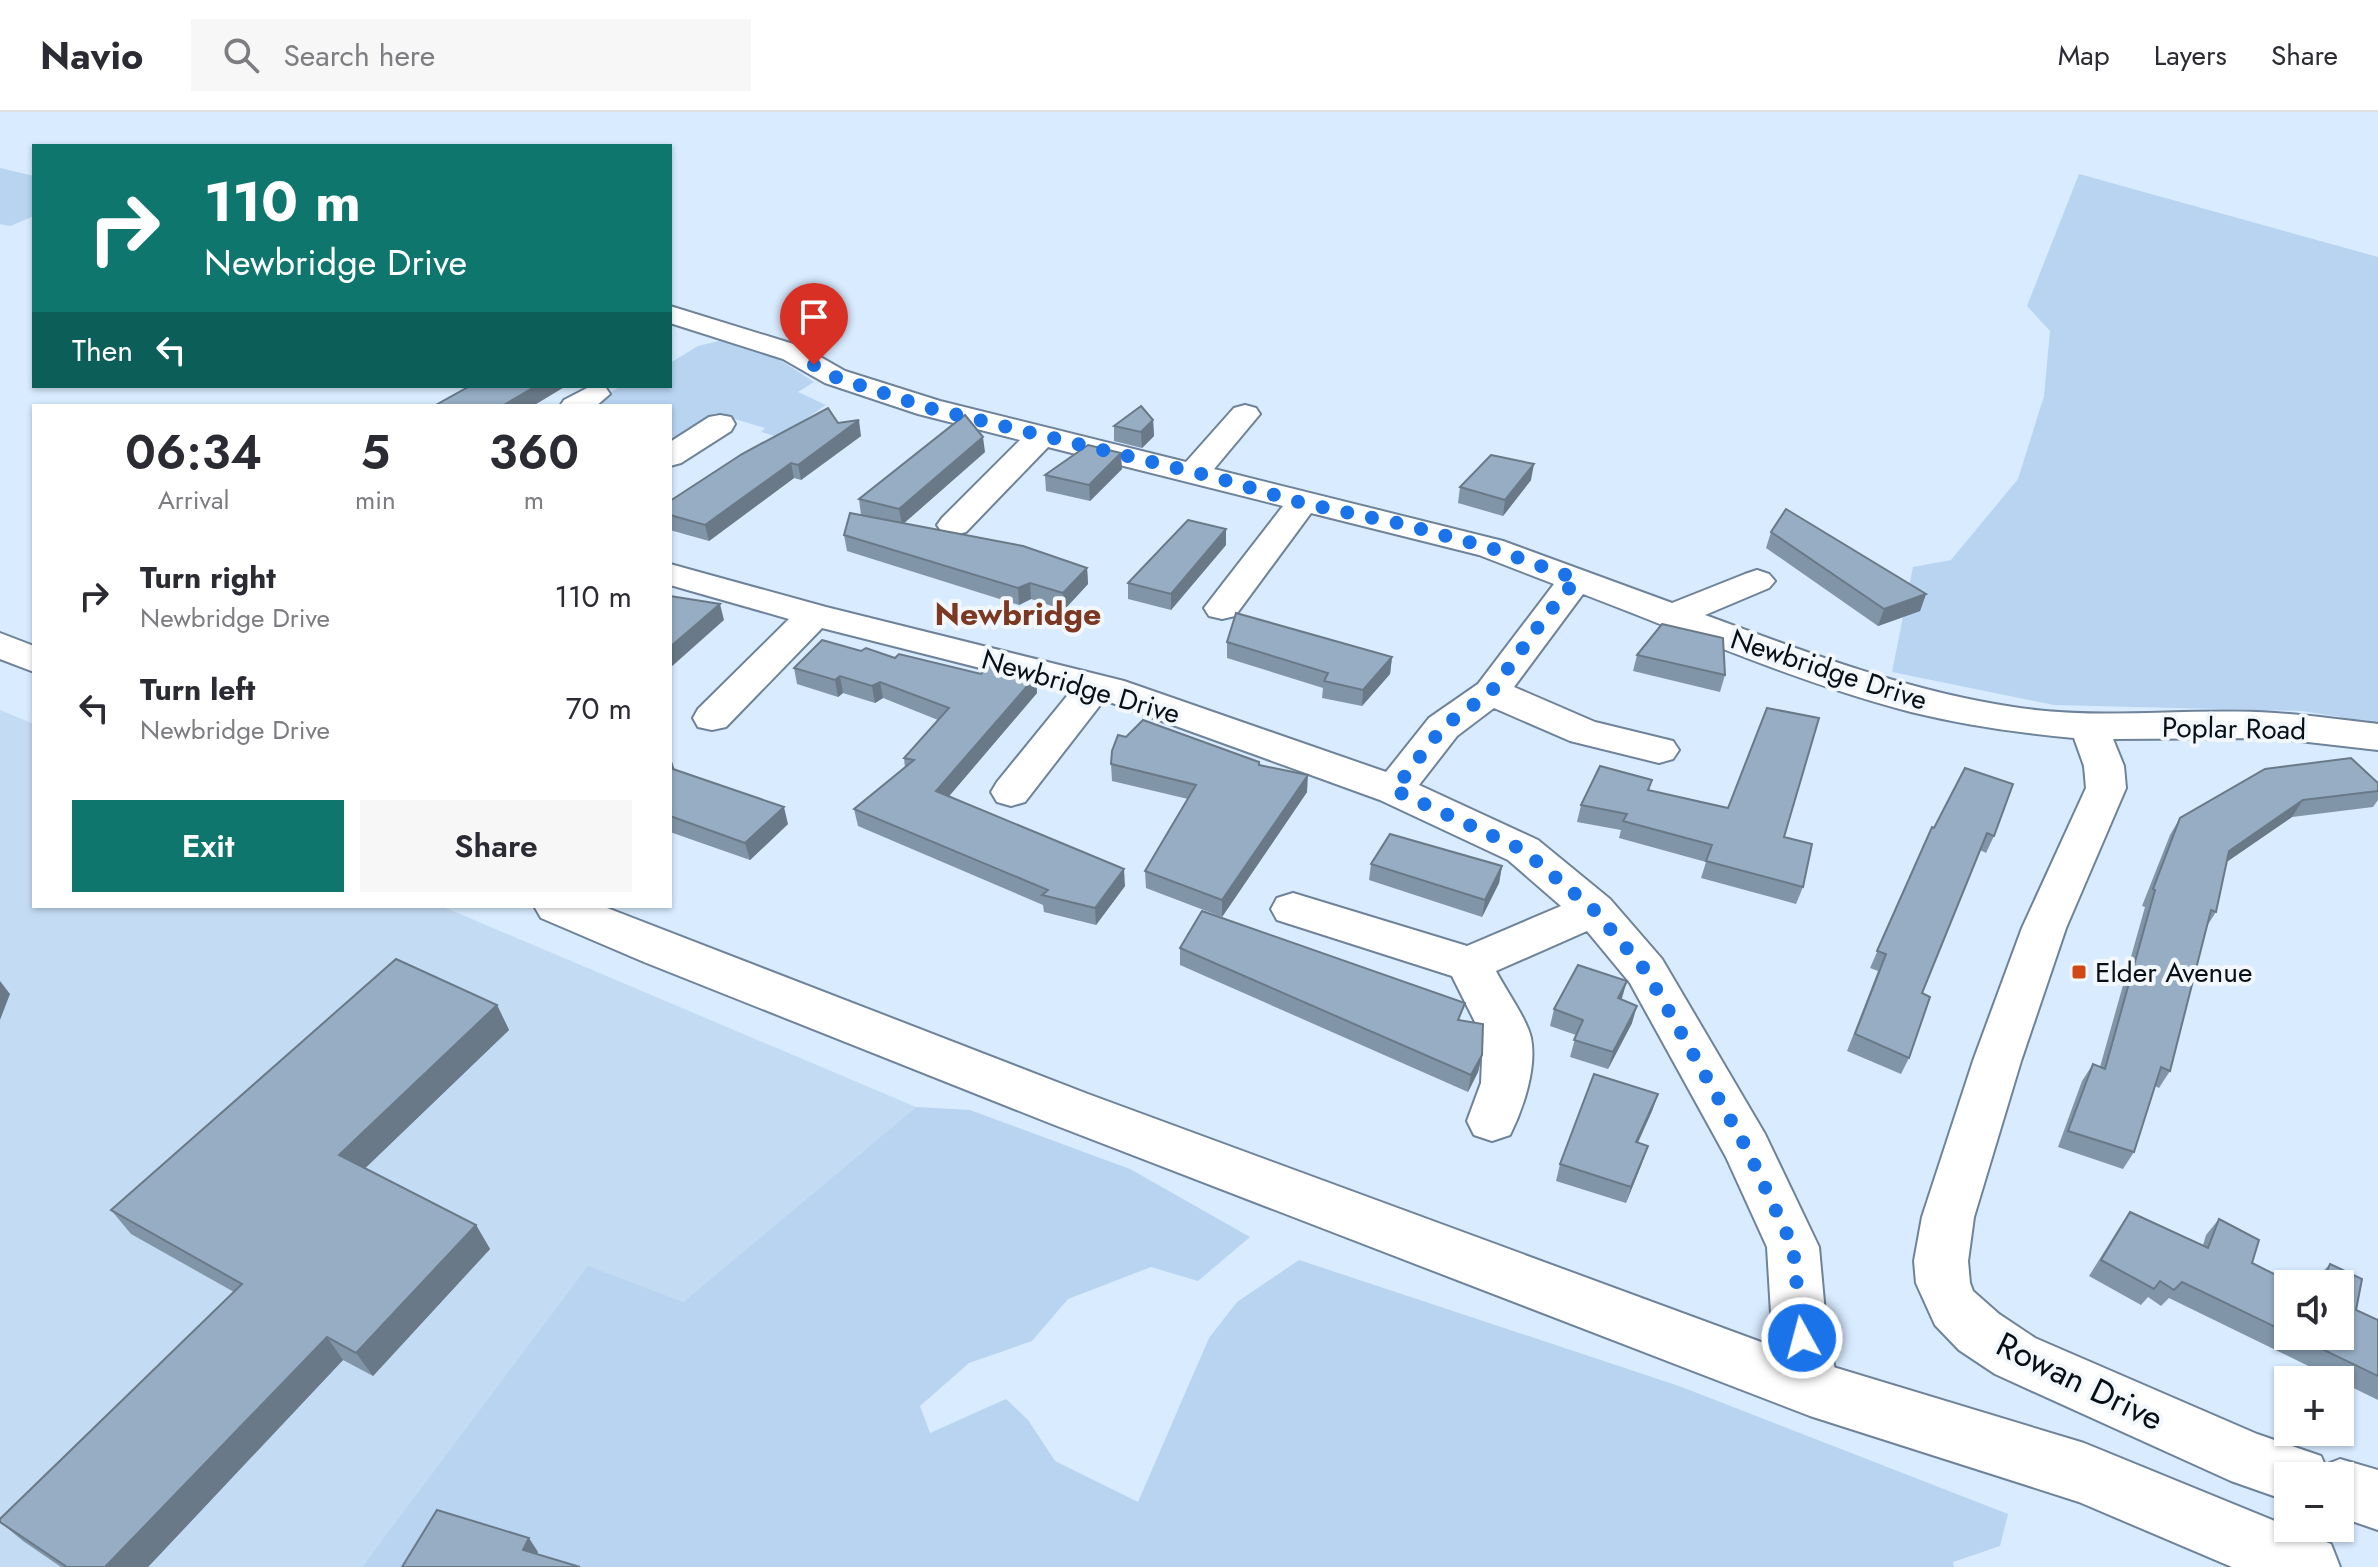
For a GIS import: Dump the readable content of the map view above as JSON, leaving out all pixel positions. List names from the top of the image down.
{
  "streets": {
    "street": ["Newbridge Drive", "Poplar Road", "Rowan Drive"]
  },
  "crossings": [
    ["Newbridge Drive", "Poplar Road"],
    ["Newbridge Drive", "Rowan Drive"],
    ["Poplar Road", "Rowan Drive"]
  ],
  "districts": ["Newbridge"],
  "places": {
    "transit": ["Elder Avenue"]
  },
  "page": {
    "header": "Navio",
    "search": "Search here",
    "nav": ["Map", "Layers", "Share"],
    "turn": ["110 m", "Newbridge Drive"],
    "then": "Then",
    "eta": [
      "06:34",
      "Arrival",
      "5",
      "min",
      "360",
      "m"
    ],
    "list": [
      {
        "name": "Turn right",
        "note": "Newbridge Drive",
        "value": "110 m"
      },
      {
        "name": "Turn left",
        "note": "Newbridge Drive",
        "value": "70 m"
      }
    ],
    "buttons": ["Exit", "Share"],
    "map_buttons": ["+", "−"]
  }
}
